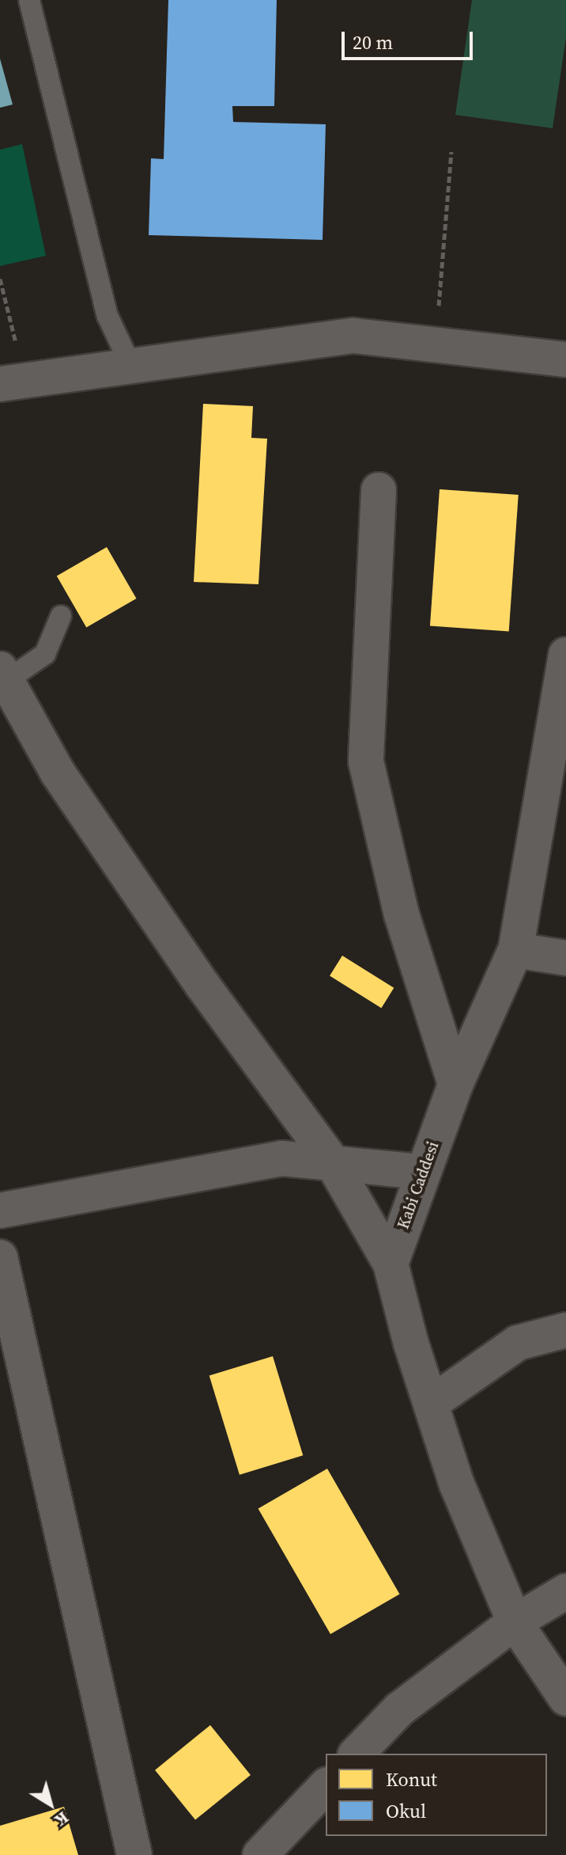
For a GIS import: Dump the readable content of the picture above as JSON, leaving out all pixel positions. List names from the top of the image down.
{
  "streets": {
    "street": ["Kabi Caddesi"]
  },
  "legend": ["Konut", "Okul"],
  "scale_bar": "20 m",
  "north": "bottom right"
}
